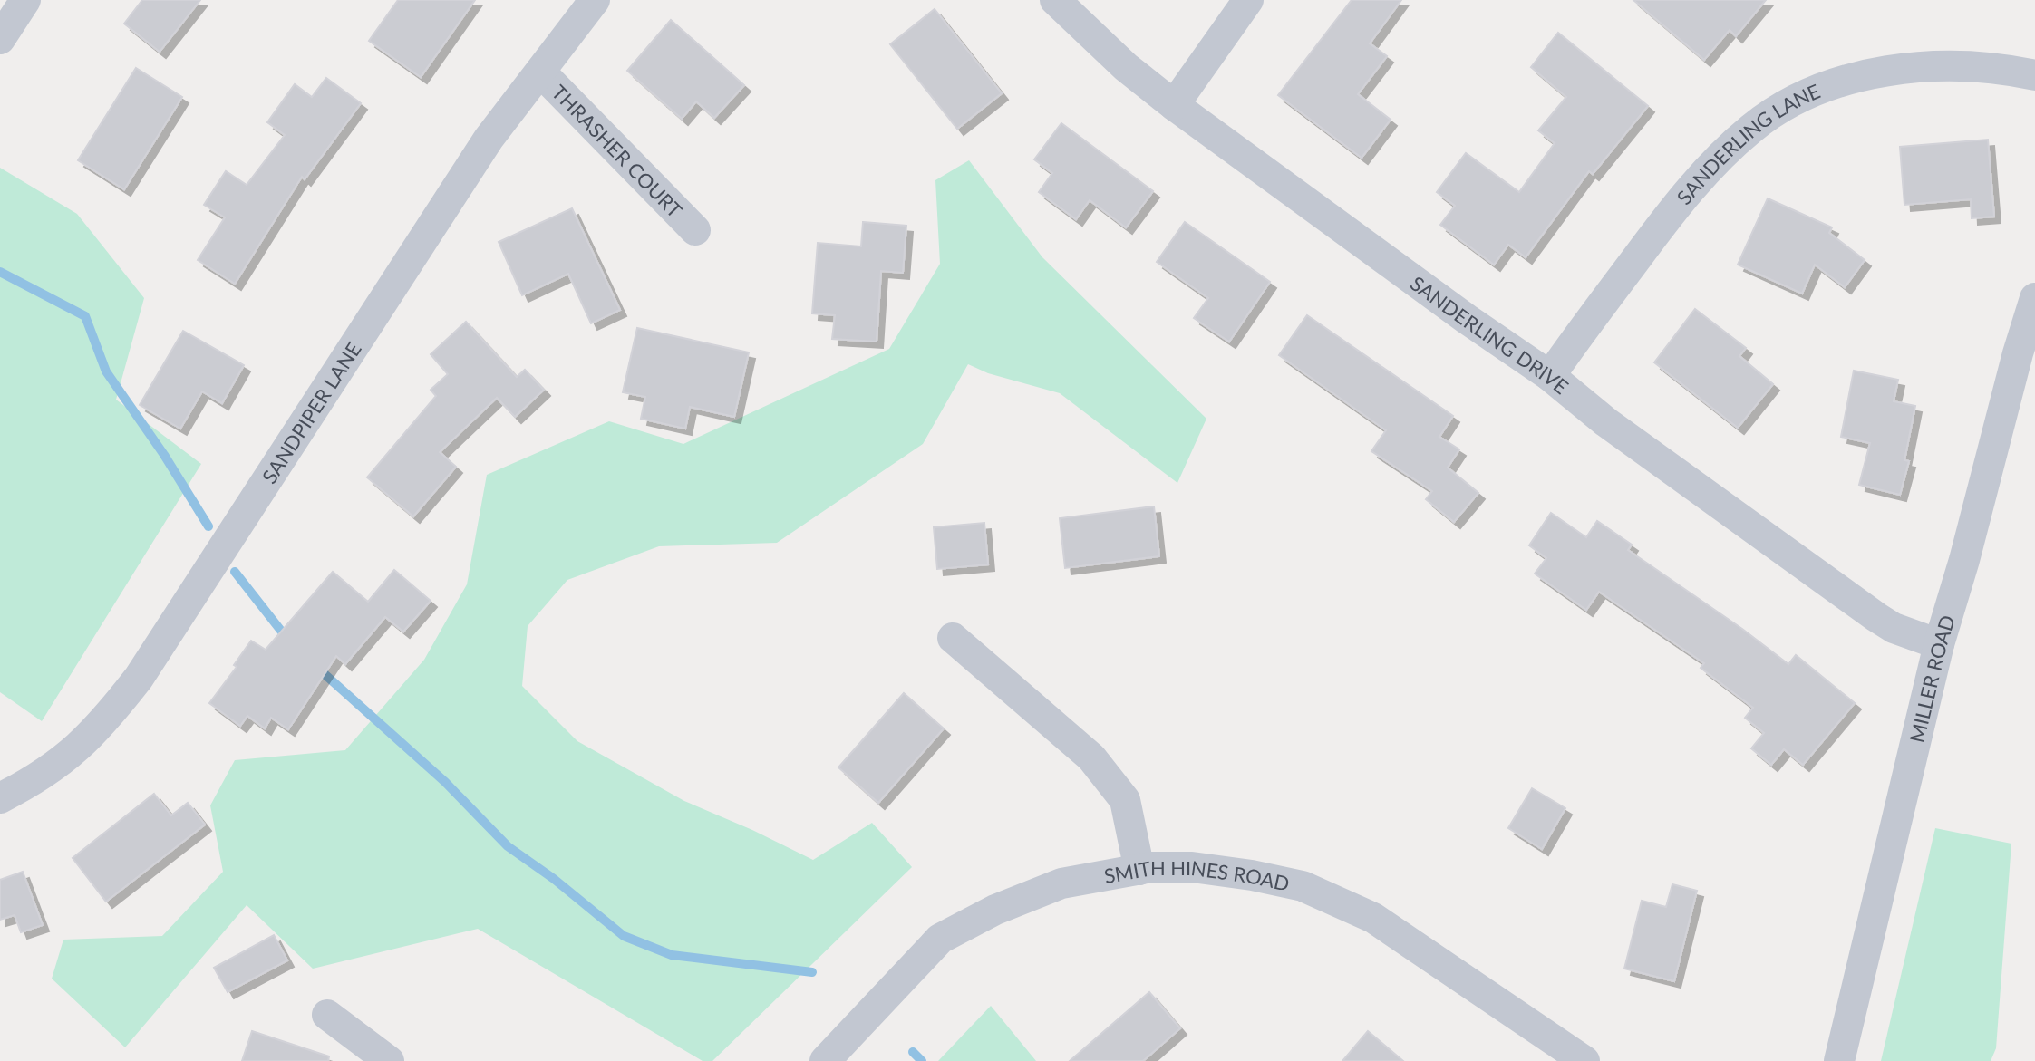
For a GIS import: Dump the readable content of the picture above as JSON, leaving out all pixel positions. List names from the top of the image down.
{
  "streets": {
    "street": [
      "SANDERLING LANE",
      "THRASHER COURT",
      "SANDERLING DRIVE",
      "SANDPIPER LANE",
      "MILLER ROAD",
      "SMITH HINES ROAD"
    ]
  },
  "crossings": [
    ["SANDERLING LANE", "SANDERLING DRIVE"],
    ["THRASHER COURT", "SANDPIPER LANE"],
    ["SANDERLING DRIVE", "MILLER ROAD"]
  ]
}
